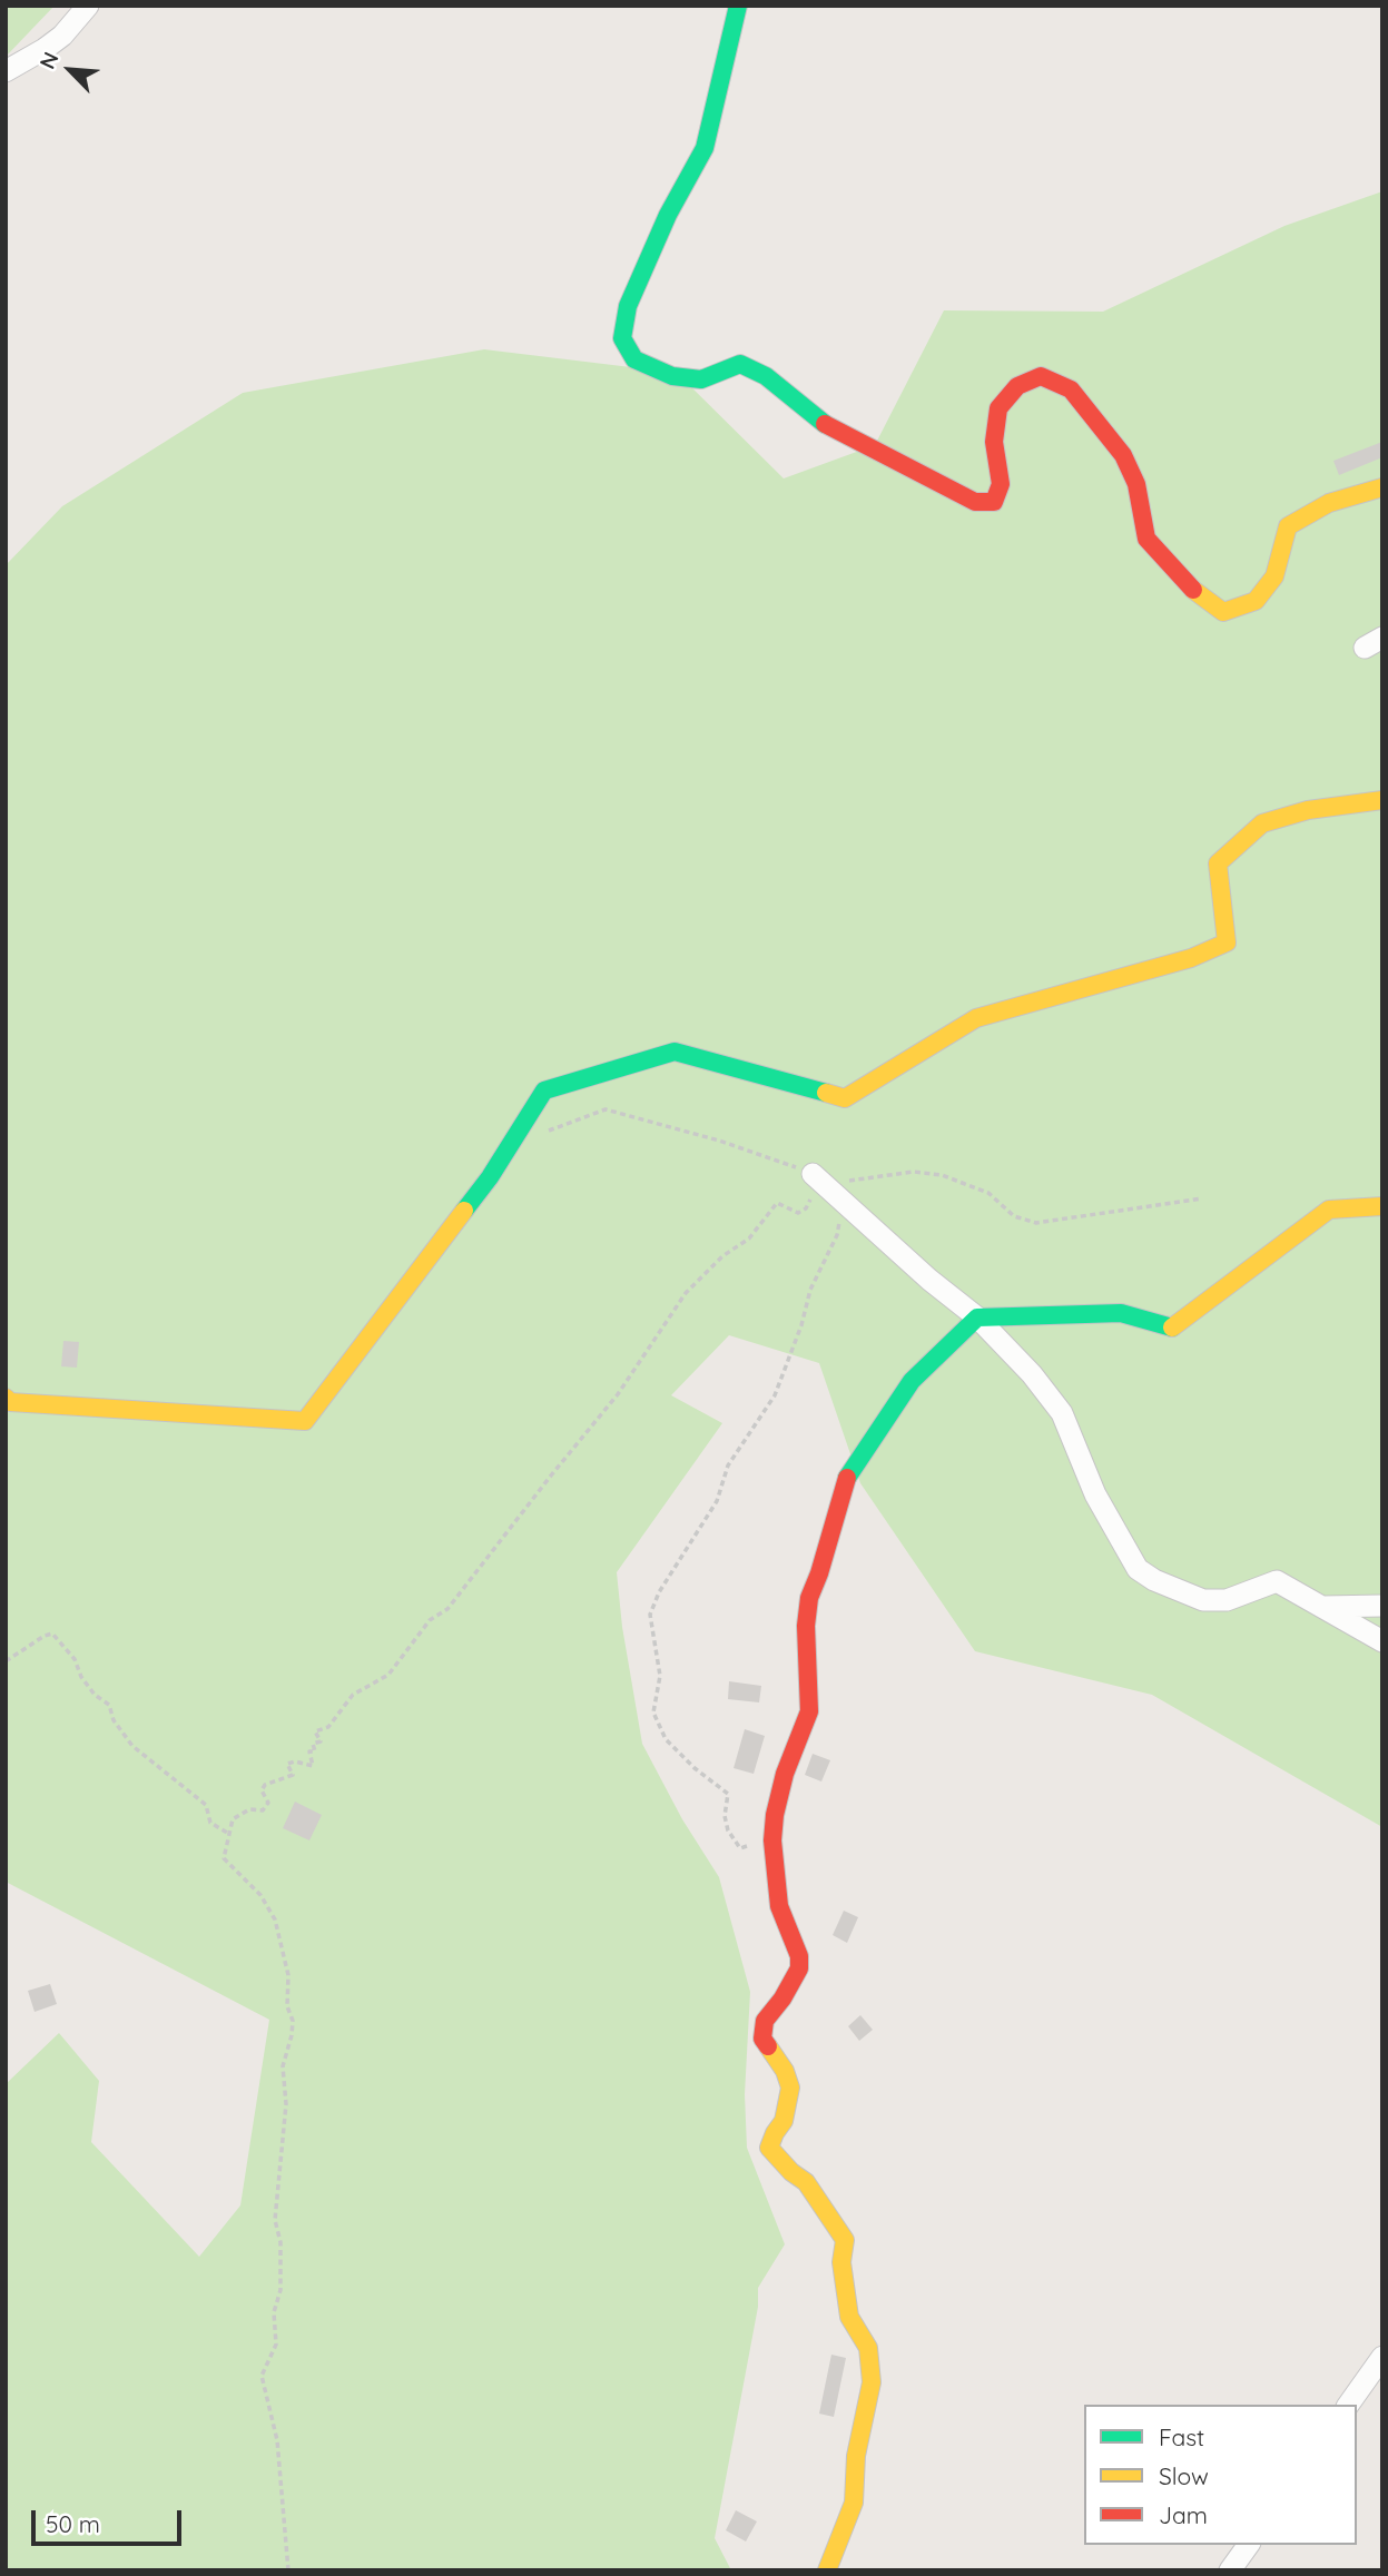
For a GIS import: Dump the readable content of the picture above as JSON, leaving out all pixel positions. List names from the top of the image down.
{
  "legend": ["Fast", "Slow", "Jam"],
  "scale_bar": "50 m",
  "north": "top left"
}
